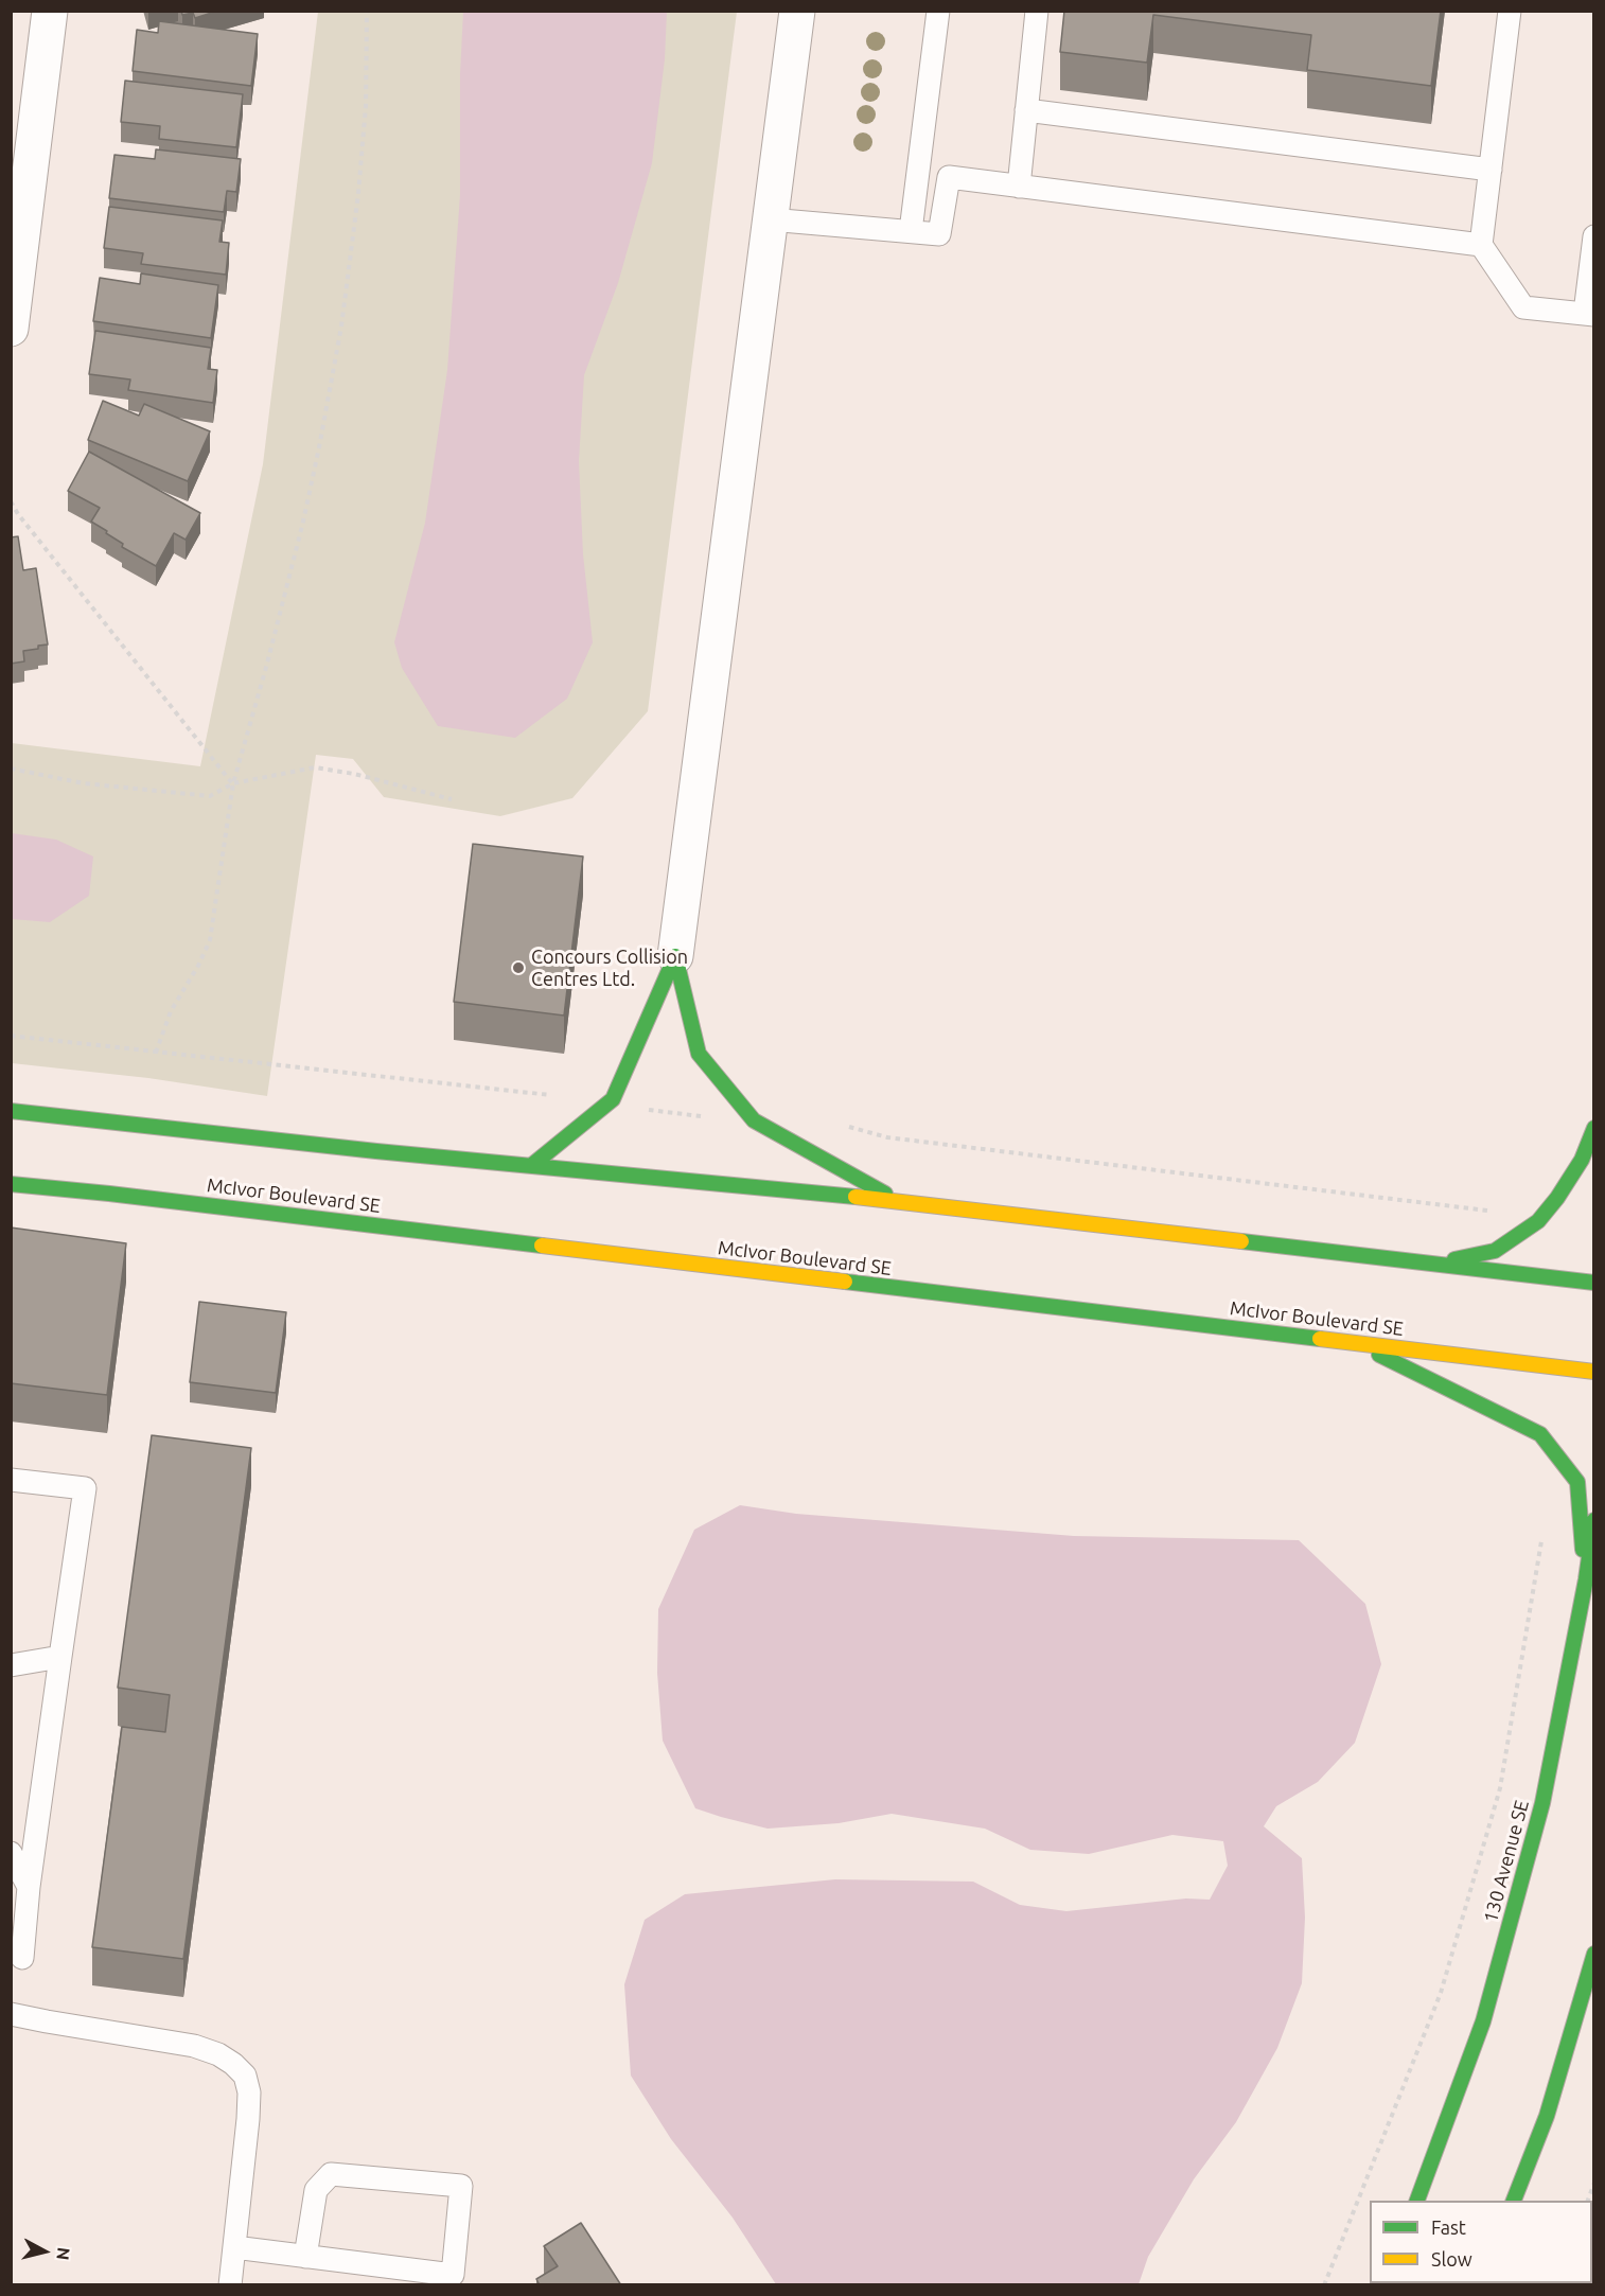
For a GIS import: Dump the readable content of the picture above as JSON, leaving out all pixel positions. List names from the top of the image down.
{
  "streets": {
    "main road": ["McIvor Boulevard SE", "130 Avenue SE"]
  },
  "places": ["Concours Collision Centres Ltd."],
  "legend": ["Fast", "Slow"],
  "north": "right"
}
